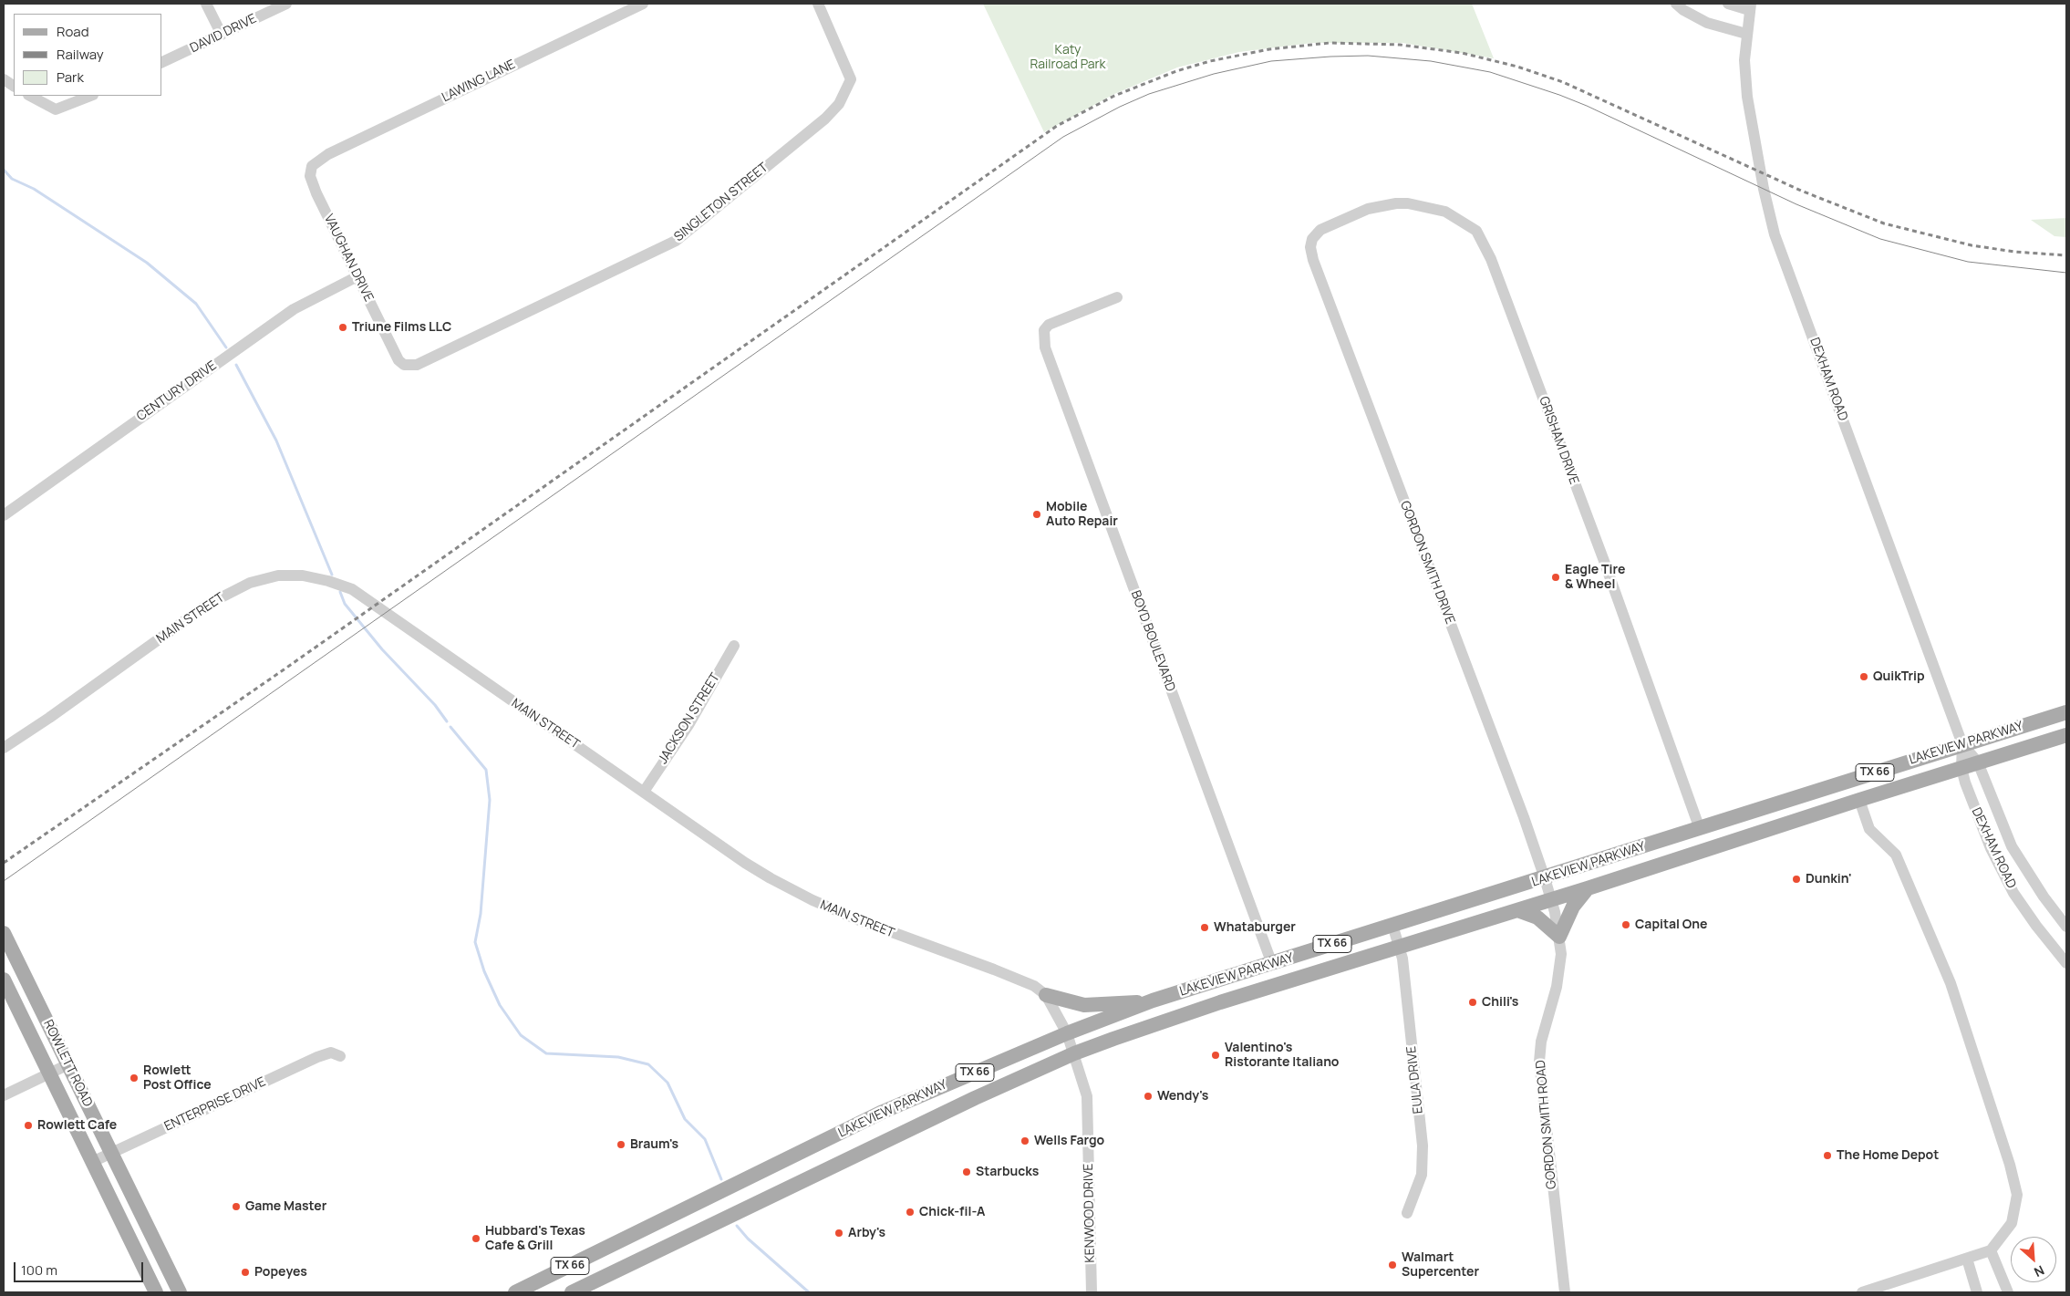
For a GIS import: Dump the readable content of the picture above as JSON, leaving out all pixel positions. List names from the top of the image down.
{
  "streets": {
    "main road": ["LAKEVIEW PARKWAY", "TX 66", "ROWLETT ROAD"],
    "street": [
      "DAVID DRIVE",
      "LAWING LANE",
      "SINGLETON STREET",
      "VAUGHAN DRIVE",
      "DEXHAM ROAD",
      "CENTURY DRIVE",
      "GRISHAM DRIVE",
      "GORDON SMITH DRIVE",
      "MAIN STREET",
      "BOYD BOULEVARD",
      "JACKSON STREET",
      "EULA DRIVE",
      "ENTERPRISE DRIVE",
      "GORDON SMITH ROAD",
      "KENWOOD DRIVE"
    ]
  },
  "crossings": [
    ["LAWING LANE", "VAUGHAN DRIVE"],
    ["SINGLETON STREET", "VAUGHAN DRIVE"],
    ["VAUGHAN DRIVE", "CENTURY DRIVE"],
    ["DEXHAM ROAD", "LAKEVIEW PARKWAY"],
    ["GRISHAM DRIVE", "GORDON SMITH DRIVE"],
    ["GRISHAM DRIVE", "LAKEVIEW PARKWAY"],
    ["GORDON SMITH DRIVE", "LAKEVIEW PARKWAY"],
    ["GORDON SMITH DRIVE", "GORDON SMITH ROAD"],
    ["MAIN STREET", "JACKSON STREET"],
    ["BOYD BOULEVARD", "LAKEVIEW PARKWAY"],
    ["LAKEVIEW PARKWAY", "EULA DRIVE"],
    ["LAKEVIEW PARKWAY", "GORDON SMITH ROAD"],
    ["LAKEVIEW PARKWAY", "KENWOOD DRIVE"],
    ["ROWLETT ROAD", "ENTERPRISE DRIVE"]
  ],
  "parks": ["Katy Railroad Park"],
  "places": [
    "Triune Films LLC",
    "Mobile Auto Repair",
    "Eagle Tire & Wheel",
    "QuikTrip",
    "Dunkin'",
    "Capital One",
    "Whataburger",
    "Chili's",
    "Valentino's Ristorante Italiano",
    "Rowlett Post Office",
    "Wendy's",
    "Rowlett Cafe",
    "Wells Fargo",
    "Braum's",
    "The Home Depot",
    "Starbucks",
    "Game Master",
    "Chick-fil-A",
    "Arby's",
    "Hubbard's Texas Cafe & Grill",
    "Walmart Supercenter",
    "Popeyes"
  ],
  "legend": ["Road", "Railway", "Park"],
  "scale_bar": "100 m",
  "north": "bottom right"
}
